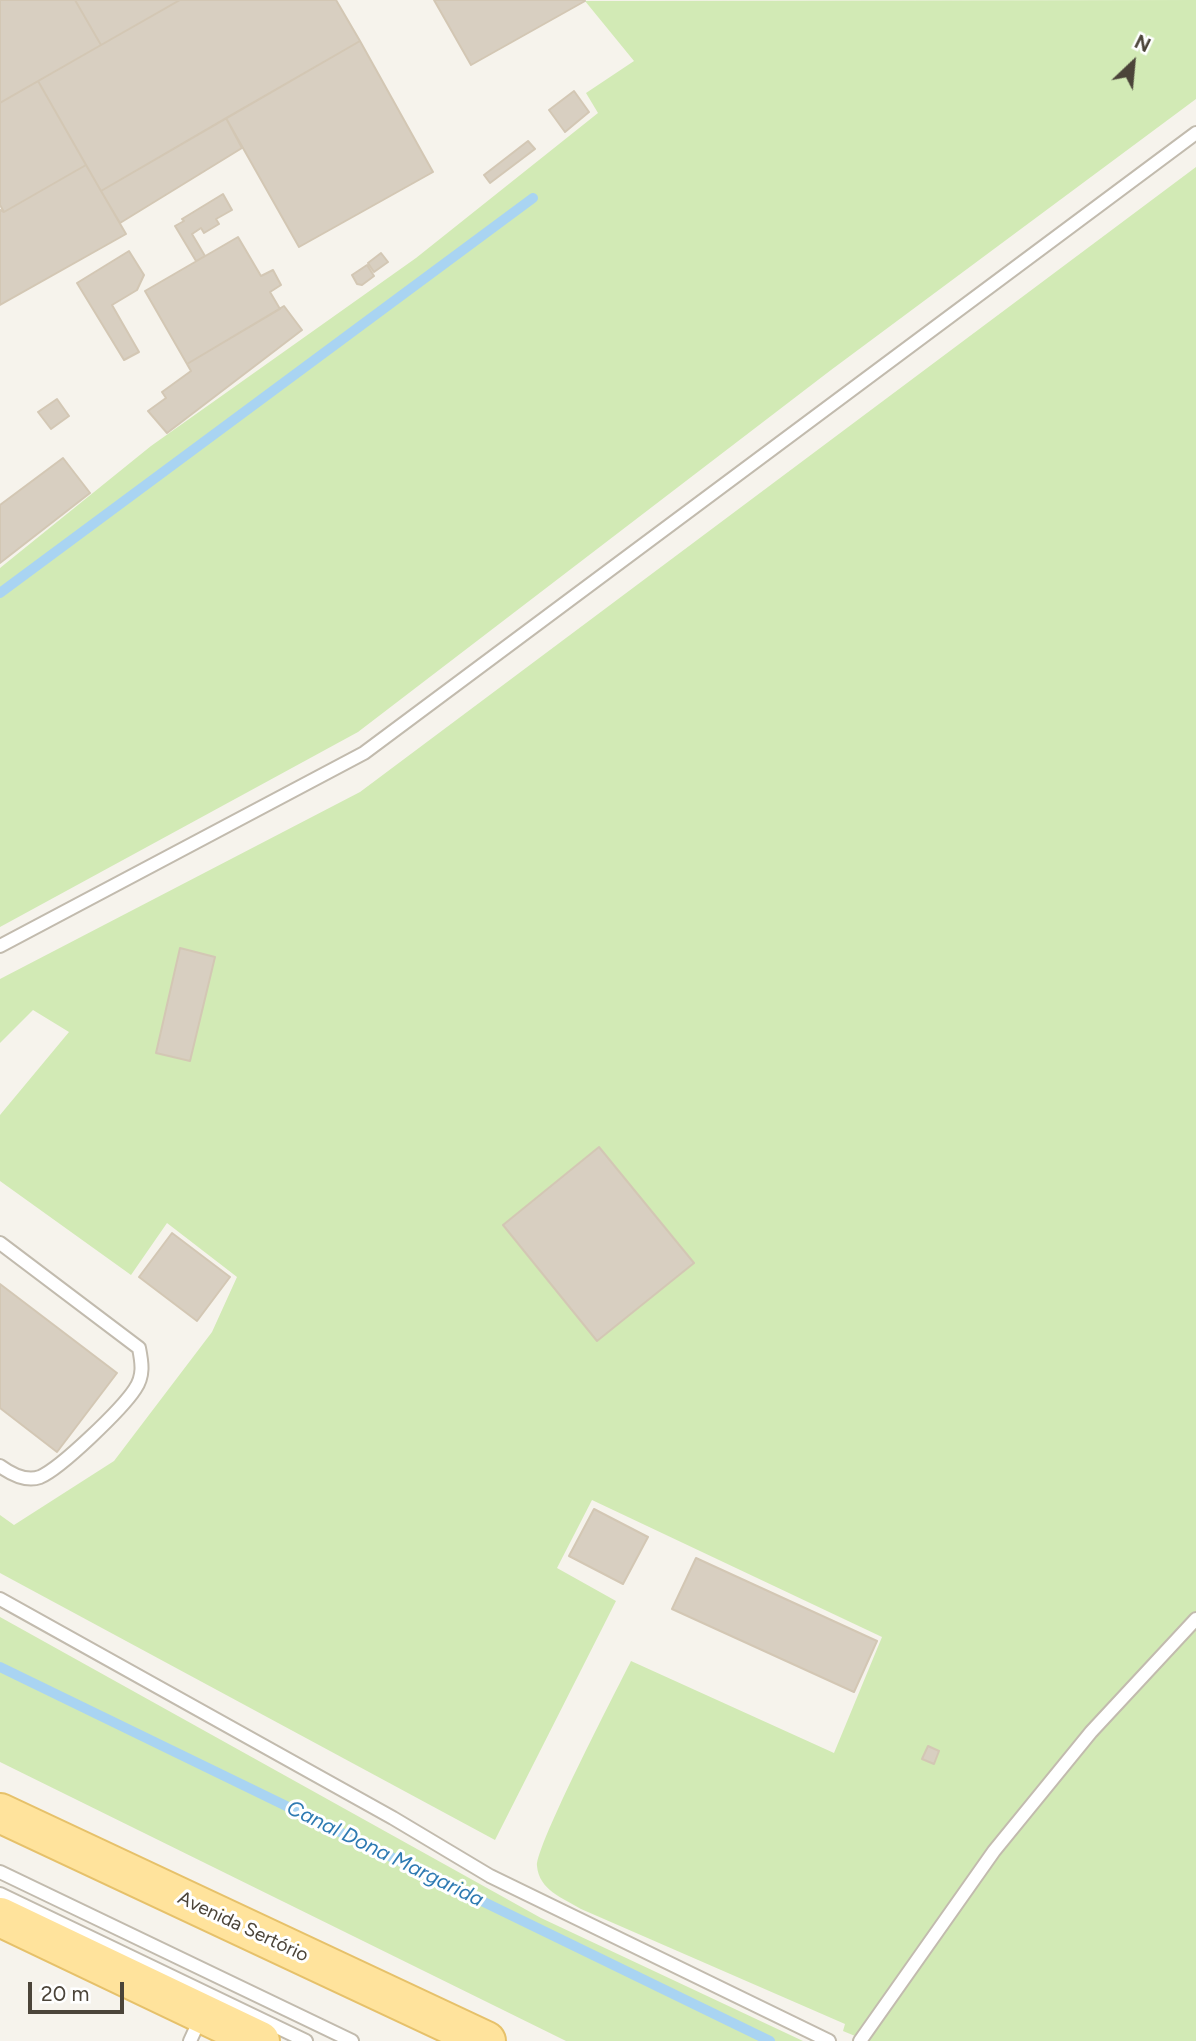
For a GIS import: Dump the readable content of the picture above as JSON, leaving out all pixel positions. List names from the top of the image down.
{
  "streets": {
    "main road": ["Avenida Sertório"]
  },
  "water": ["Canal Dona Margarida"],
  "scale_bar": "20 m",
  "north": "top right"
}
